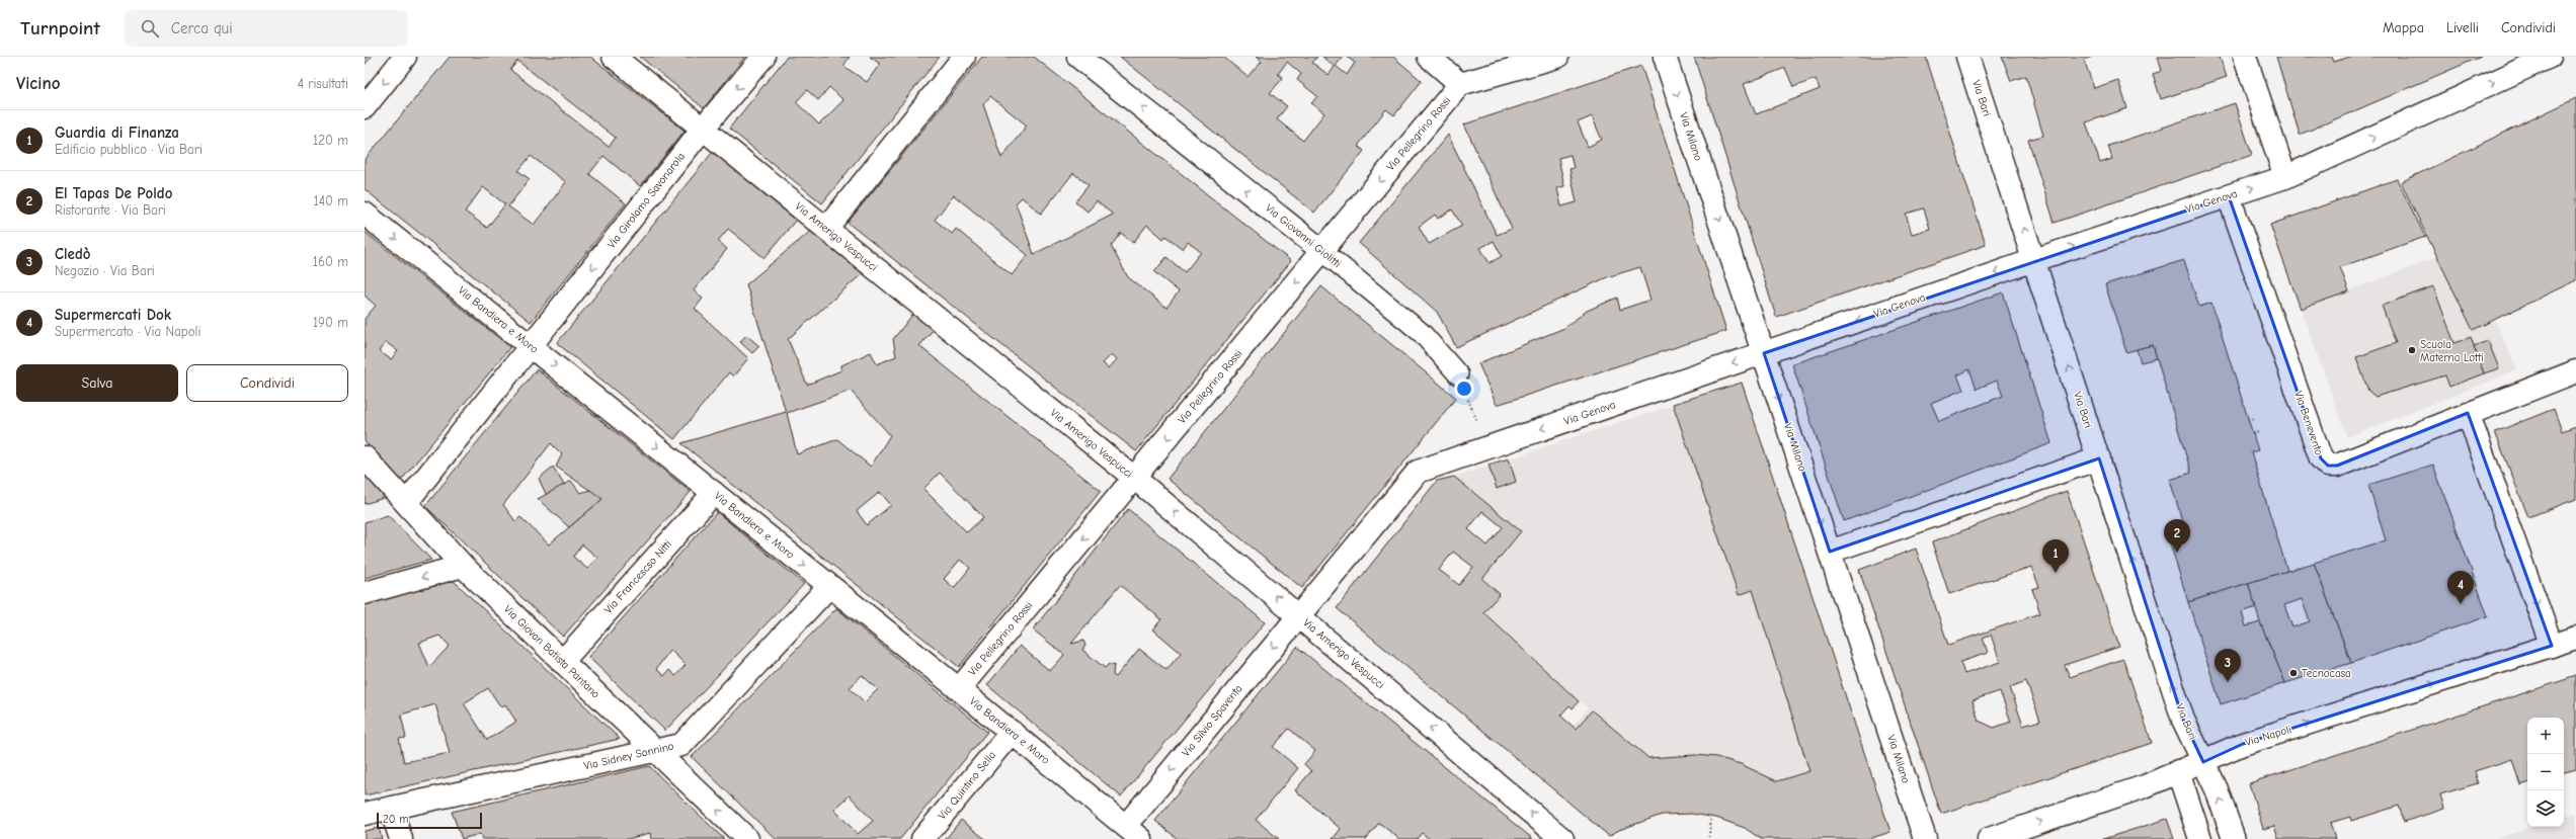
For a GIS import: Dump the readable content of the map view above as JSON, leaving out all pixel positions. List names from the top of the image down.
{
  "streets": {
    "street": [
      "Via Bari",
      "Via Pellegrino Rossi",
      "Via Milano",
      "Via Girolamo Savonarola",
      "Via Genova",
      "Via Giovanni Giolitti",
      "Via Amerigo Vespucci",
      "Via Bandiera e Moro",
      "Via Benevento",
      "Via Francescso Nitti",
      "Via Giovan Batista Pantano",
      "Via Silvio Spaventa",
      "Via Napoli",
      "Via Sidney Sonnino",
      "Via Quintino Sella"
    ]
  },
  "crossings": [
    ["Via Bari", "Via Genova"],
    ["Via Bari", "Via Napoli"],
    ["Via Pellegrino Rossi", "Via Giovanni Giolitti"],
    ["Via Pellegrino Rossi", "Via Amerigo Vespucci"],
    ["Via Pellegrino Rossi", "Via Bandiera e Moro"],
    ["Via Milano", "Via Genova"],
    ["Via Girolamo Savonarola", "Via Amerigo Vespucci"],
    ["Via Girolamo Savonarola", "Via Bandiera e Moro"],
    ["Via Girolamo Savonarola", "Via Giovan Batista Pantano"],
    ["Via Genova", "Via Amerigo Vespucci"],
    ["Via Genova", "Via Benevento"],
    ["Via Genova", "Via Silvio Spaventa"],
    ["Via Amerigo Vespucci", "Via Silvio Spaventa"],
    ["Via Bandiera e Moro", "Via Francescso Nitti"],
    ["Via Bandiera e Moro", "Via Silvio Spaventa"],
    ["Via Bandiera e Moro", "Via Sidney Sonnino"],
    ["Via Bandiera e Moro", "Via Quintino Sella"],
    ["Via Francescso Nitti", "Via Giovan Batista Pantano"],
    ["Via Giovan Batista Pantano", "Via Sidney Sonnino"]
  ],
  "one_way": [
    "Via Bari",
    "Via Pellegrino Rossi",
    "Via Milano",
    "Via Girolamo Savonarola",
    "Via Giovanni Giolitti",
    "Via Amerigo Vespucci",
    "Via Bandiera e Moro",
    "Via Silvio Spaventa",
    "Via Napoli"
  ],
  "places": ["Scuola Materna Lotti", "Tecnocasa"],
  "scale_bar": "20 m",
  "page": {
    "header": "Turnpoint",
    "search": "Cerca qui",
    "nav": ["Mappa", "Livelli", "Condividi"],
    "heading": ["Vicino", "4 risultati"],
    "list": [
      {
        "mark": "1",
        "name": "Guardia di Finanza",
        "note": "Edificio pubblico · Via Bari",
        "value": "120 m"
      },
      {
        "mark": "2",
        "name": "El Tapas De Poldo",
        "note": "Ristorante · Via Bari",
        "value": "140 m"
      },
      {
        "mark": "3",
        "name": "Cledò",
        "note": "Negozio · Via Bari",
        "value": "160 m"
      },
      {
        "mark": "4",
        "name": "Supermercati Dok",
        "note": "Supermercato · Via Napoli",
        "value": "190 m"
      }
    ],
    "buttons": ["Salva", "Condividi"],
    "pins": [
      "2",
      "1",
      "4",
      "3"
    ],
    "map_buttons": ["+", "−"],
    "scale": "20 m"
  }
}
